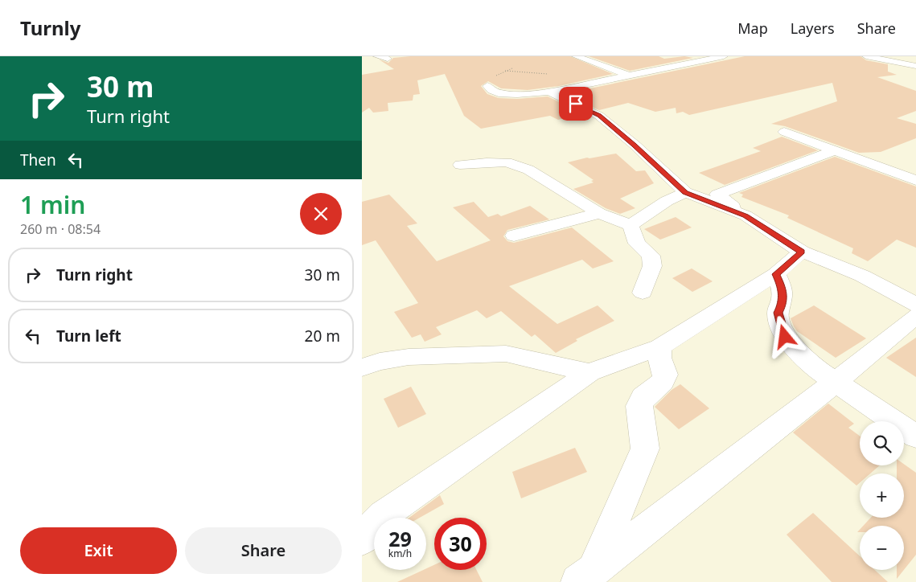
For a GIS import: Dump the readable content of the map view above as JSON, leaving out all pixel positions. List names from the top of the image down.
{
  "page": {
    "header": "Turnly",
    "nav": ["Map", "Layers", "Share"],
    "turn": ["30 m", "Turn right"],
    "then": "Then",
    "heading": ["1 min", "260 m · 08:54"],
    "list": [
      {
        "name": "Turn right",
        "value": "30 m"
      },
      {
        "name": "Turn left",
        "value": "20 m"
      }
    ],
    "map_buttons": ["+", "−"],
    "speed": "29 km/h",
    "limit": "30",
    "buttons": ["Exit", "Share"]
  }
}
